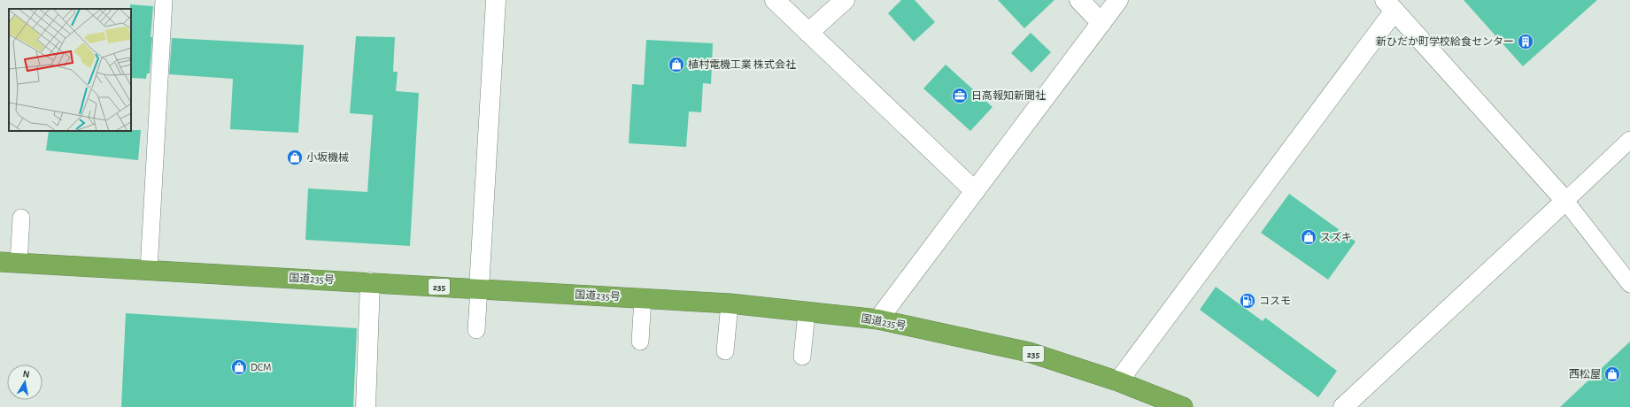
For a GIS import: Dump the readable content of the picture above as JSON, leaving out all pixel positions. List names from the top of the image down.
{
  "streets": {
    "highway": ["国道235号", "235"]
  },
  "places": {
    "building": ["新ひだか町学校給食センター"],
    "shop": [
      "植村電機工業 株式会社",
      "小坂機械",
      "スズキ",
      "DCM",
      "西松屋"
    ],
    "office": ["日高報知新聞社"],
    "fuel station": ["コスモ"]
  },
  "north": "top"
}
